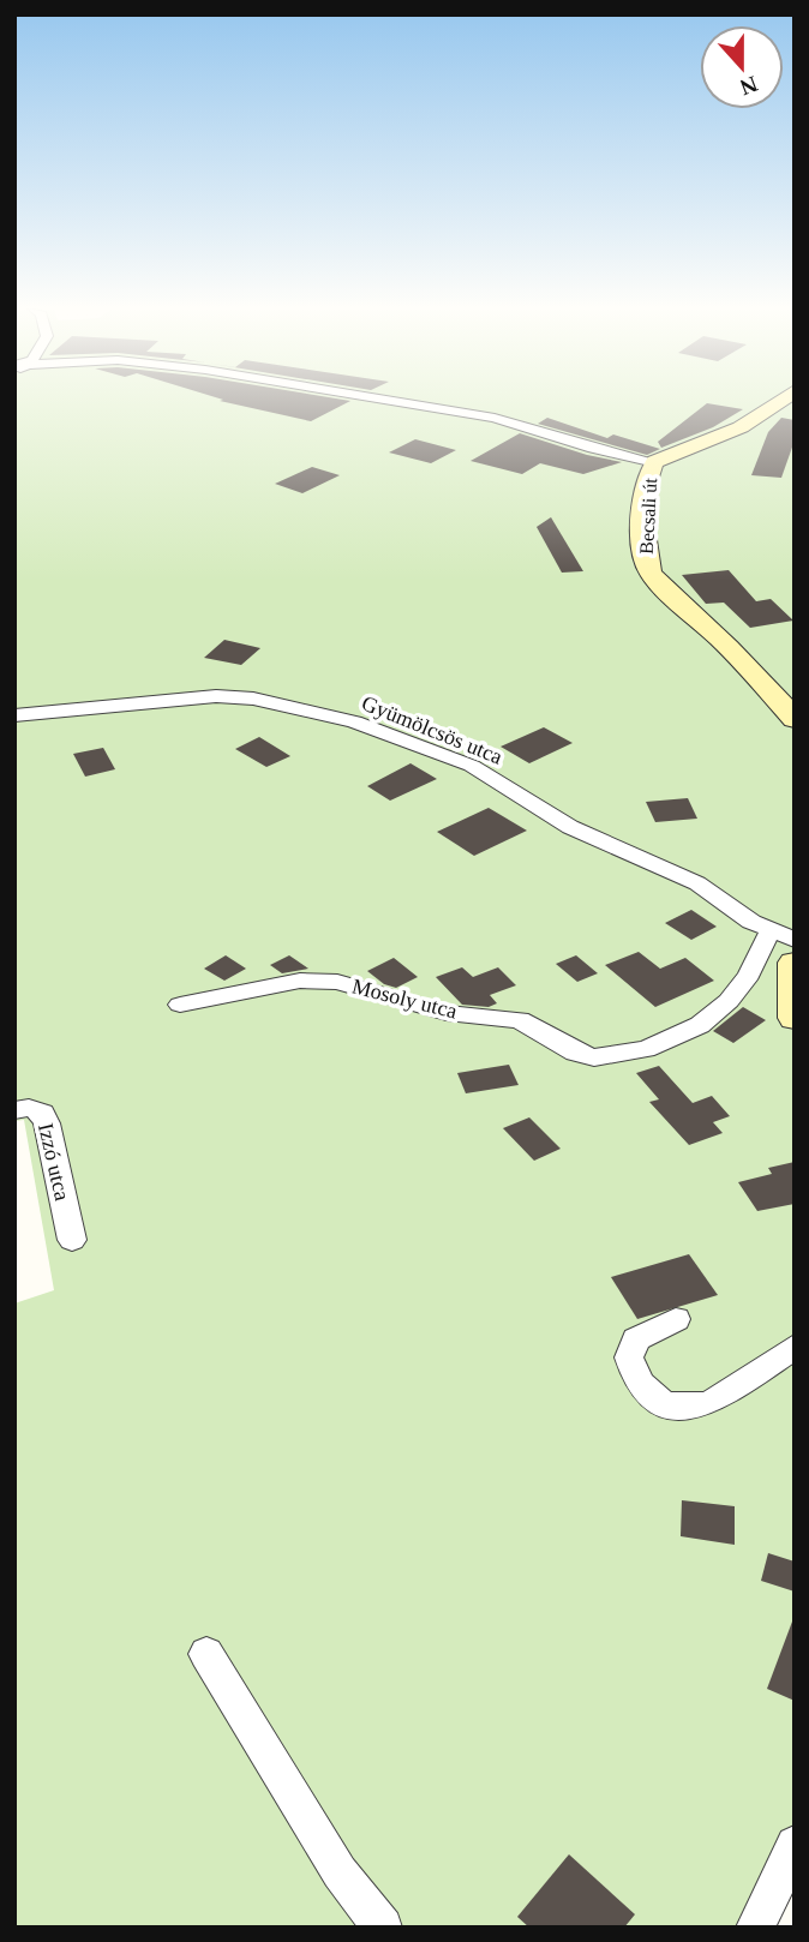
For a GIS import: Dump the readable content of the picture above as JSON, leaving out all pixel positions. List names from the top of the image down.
{
  "streets": {
    "main road": ["Becsali út"],
    "street": ["Gyümölcsös utca", "Mosoly utca", "Izzó utca"]
  },
  "crossings": [
    ["Gyümölcsös utca", "Mosoly utca"]
  ],
  "north": "bottom"
}
